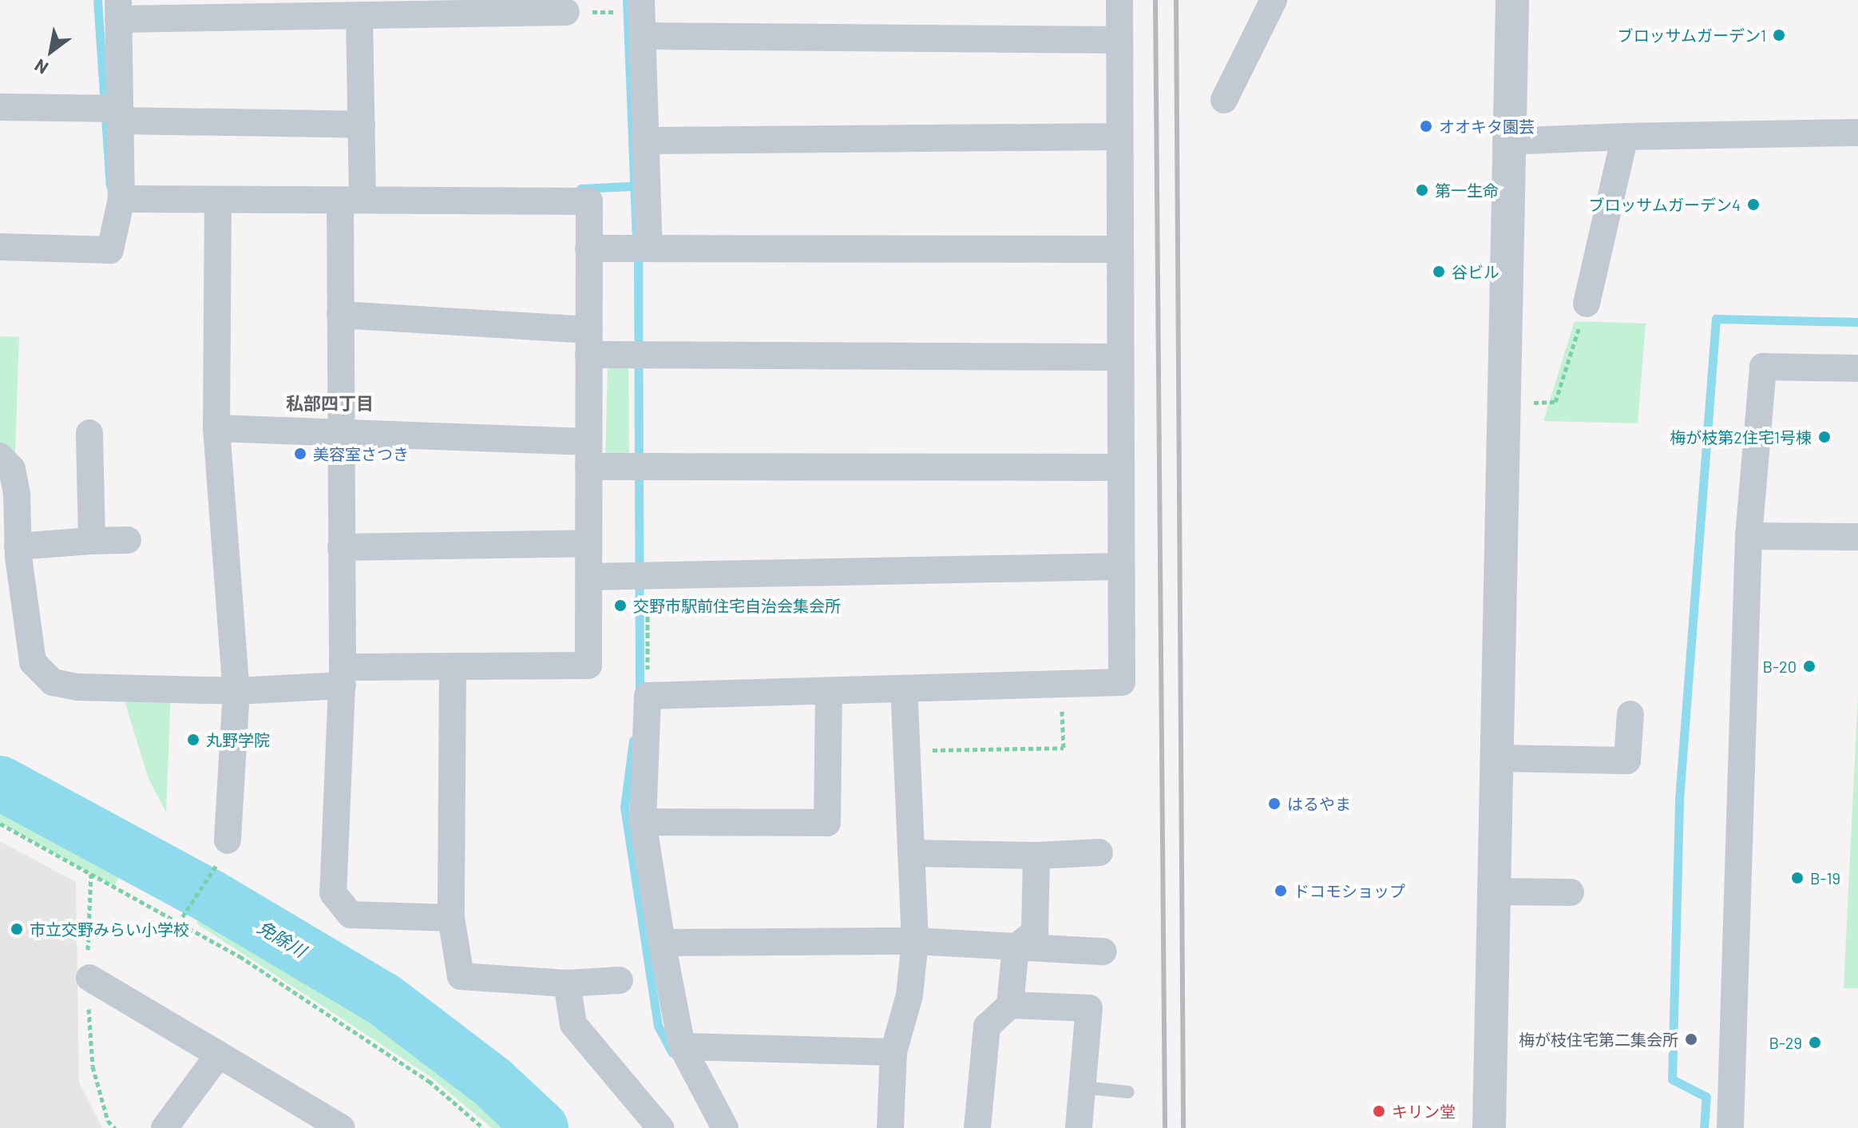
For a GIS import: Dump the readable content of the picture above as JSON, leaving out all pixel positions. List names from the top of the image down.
{
  "districts": ["私部四丁目"],
  "water": ["免除川"],
  "places": [
    "ブロッサムガーデン1",
    "オオキタ園芸",
    "第一生命",
    "ブロッサムガーデン4",
    "谷ビル",
    "梅が枝第2住宅1号棟",
    "美容室さつき",
    "交野市駅前住宅自治会集会所",
    "B-20",
    "丸野学院",
    "はるやま",
    "B-19",
    "ドコモショップ",
    "市立交野みらい小学校",
    "梅が枝住宅第二集会所",
    "B-29",
    "キリン堂"
  ],
  "north": "bottom left"
}
